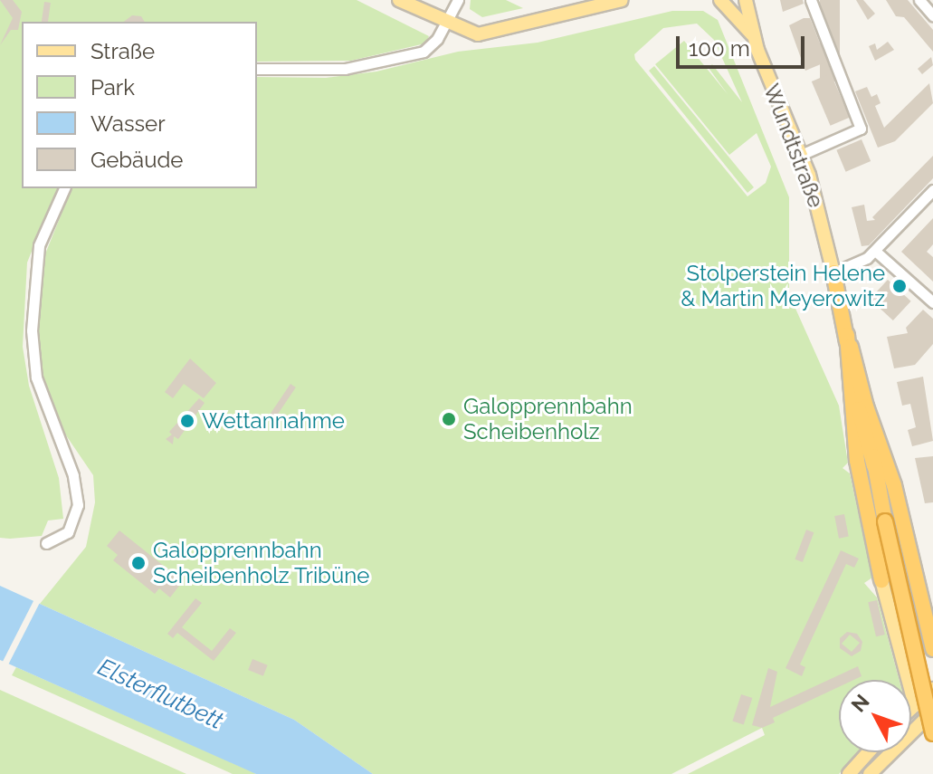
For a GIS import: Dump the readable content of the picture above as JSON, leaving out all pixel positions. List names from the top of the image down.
{
  "streets": {
    "highway": ["Wundtstraße"]
  },
  "water": ["Elsterflutbett"],
  "places": [
    "Stolperstein Helene & Martin Meyerowitz",
    "Galopprennbahn Scheibenholz",
    "Wettannahme",
    "Galopprennbahn Scheibenholz Tribüne"
  ],
  "legend": [
    "Straße",
    "Park",
    "Wasser",
    "Gebäude"
  ],
  "scale_bar": "100 m",
  "north": "top left"
}
